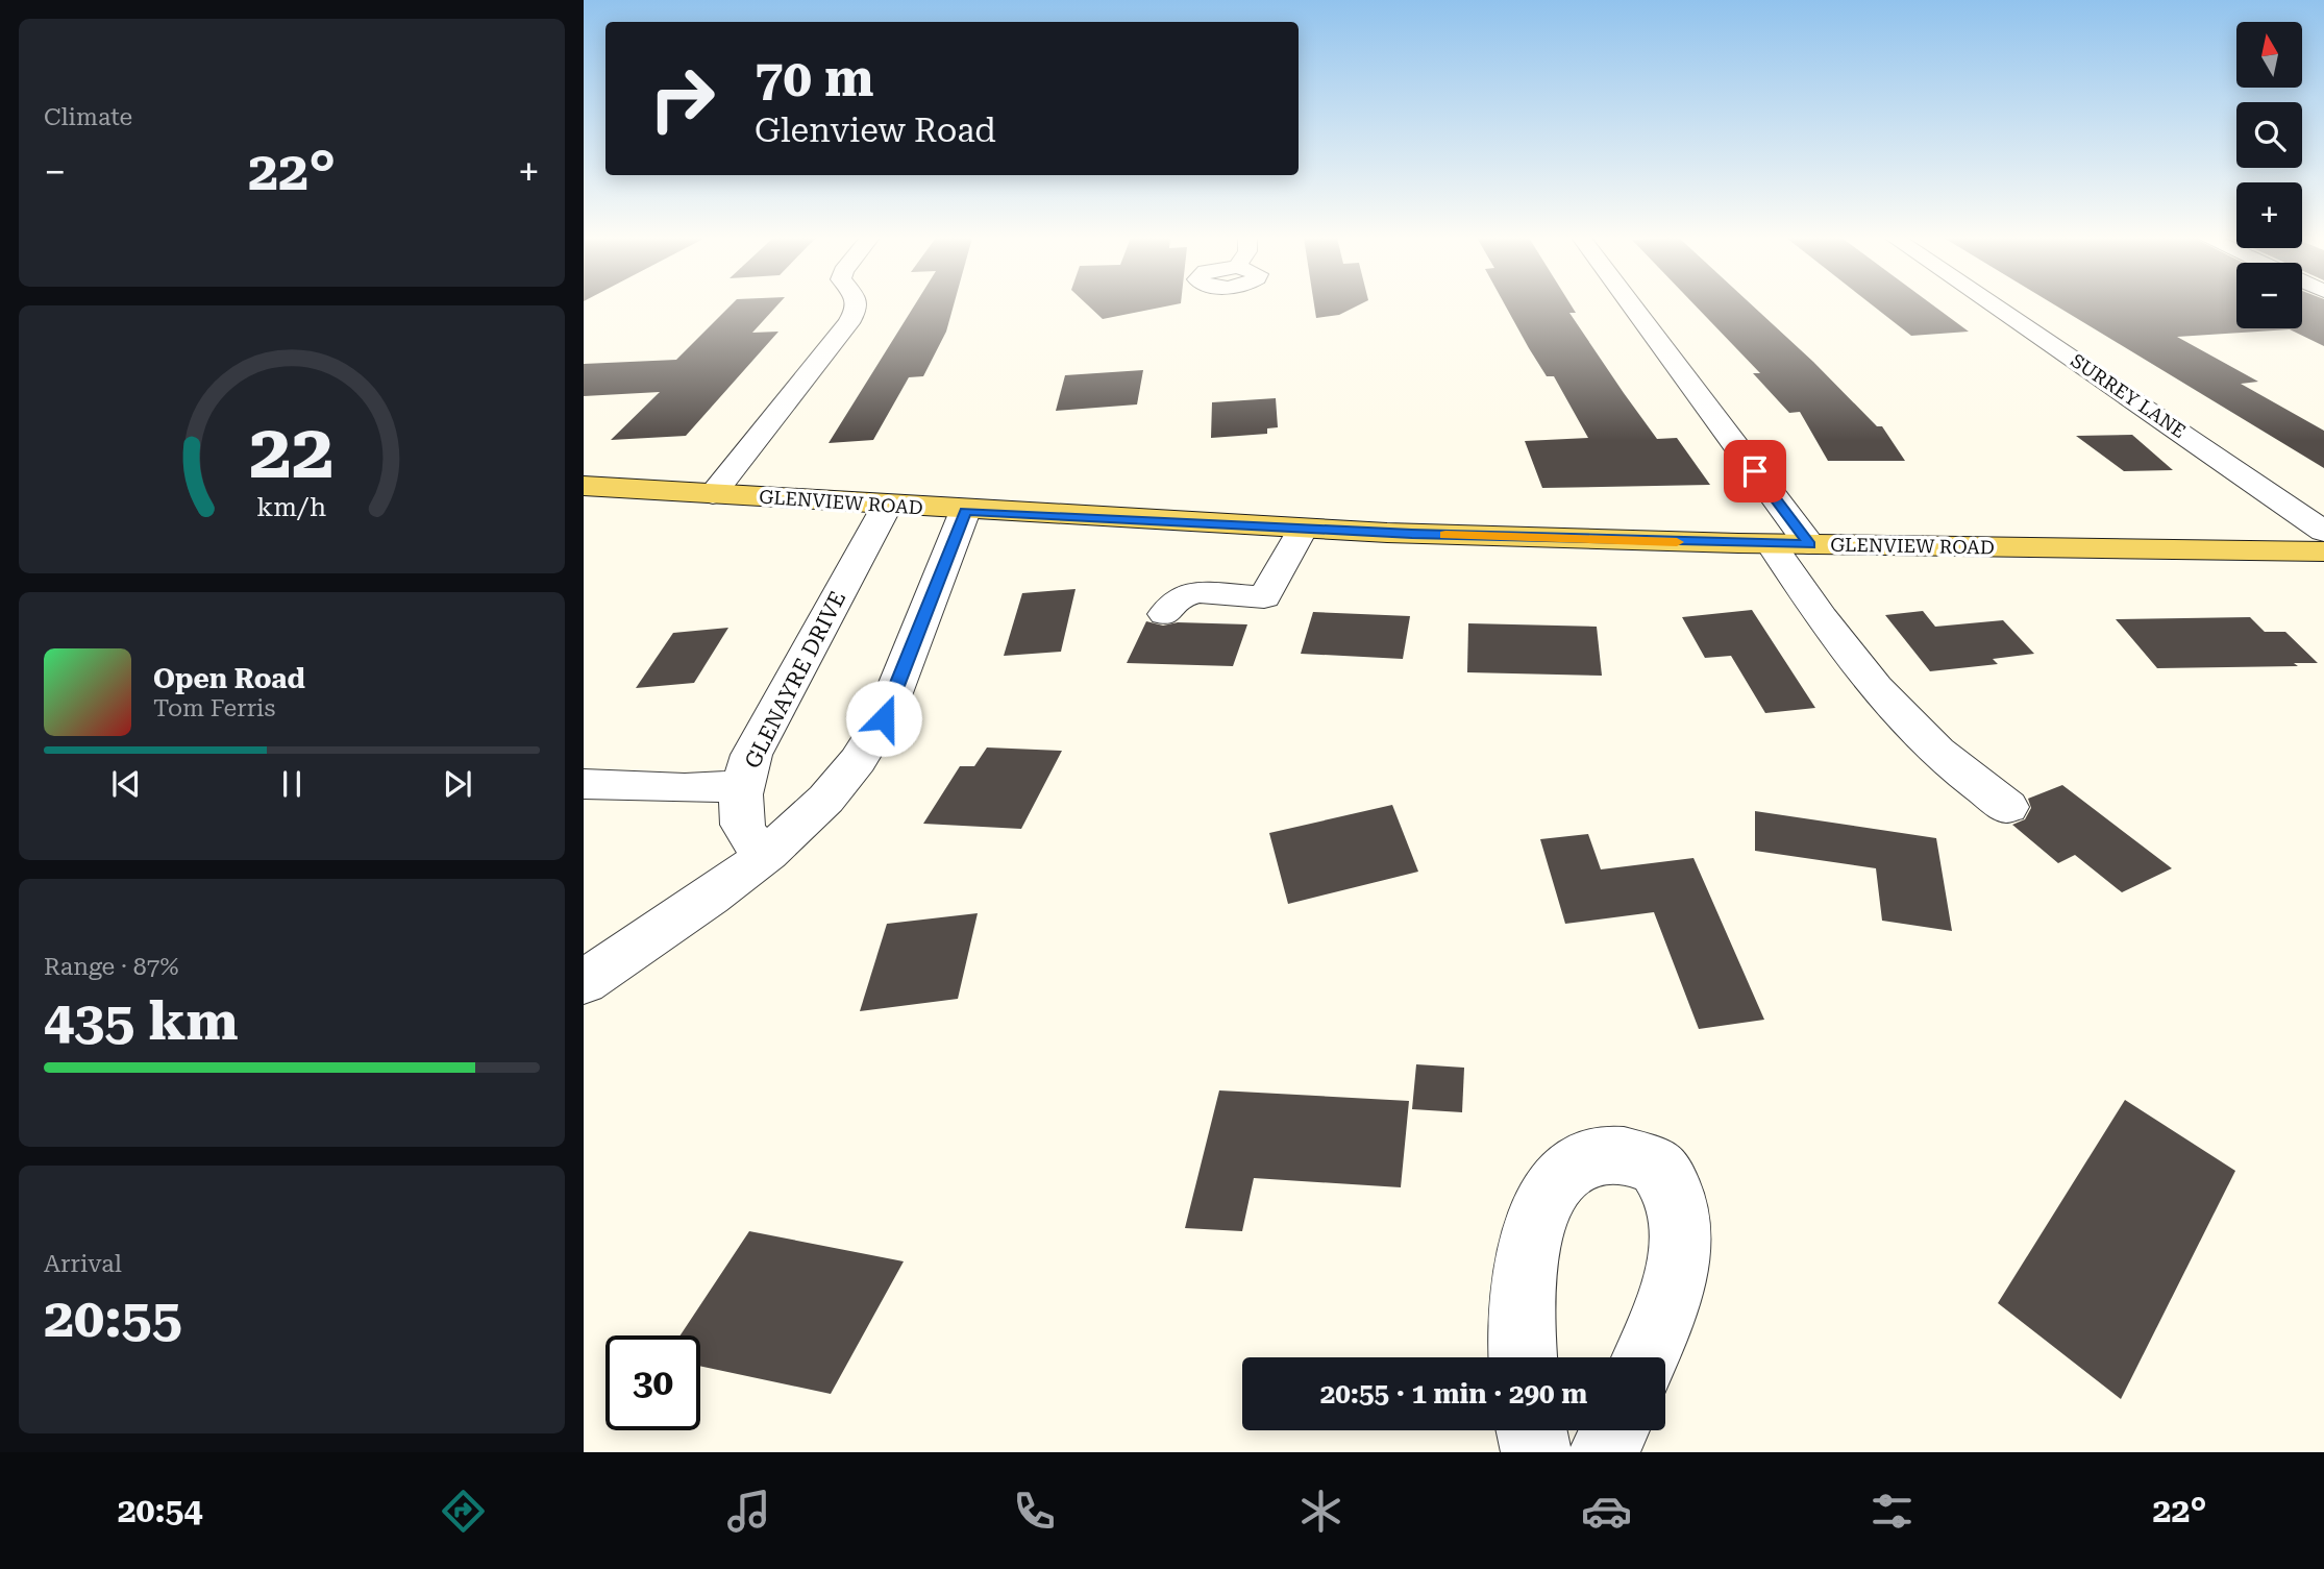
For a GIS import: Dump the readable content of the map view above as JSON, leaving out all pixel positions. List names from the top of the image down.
{
  "streets": {
    "main road": ["GLENVIEW ROAD"],
    "street": ["SURREY LANE", "GLENAYRE DRIVE"]
  },
  "crossings": [
    ["GLENVIEW ROAD", "GLENAYRE DRIVE"]
  ],
  "north": "top",
  "page": {
    "tile": [
      "Climate",
      ["Range · 87%", "435 km"],
      ["Arrival", "20:55"]
    ],
    "map_buttons": ["+", "−"],
    "turn": ["70 m", "Glenview Road"],
    "heat": ["−", "22°", "+"],
    "song": ["Open Road", "Tom Ferris"],
    "limit": "30",
    "trip": "20:55 · 1 min · 290 m",
    "tabs": ["20:54", "22°"],
    "gauge": ["22", "km/h"]
  }
}
